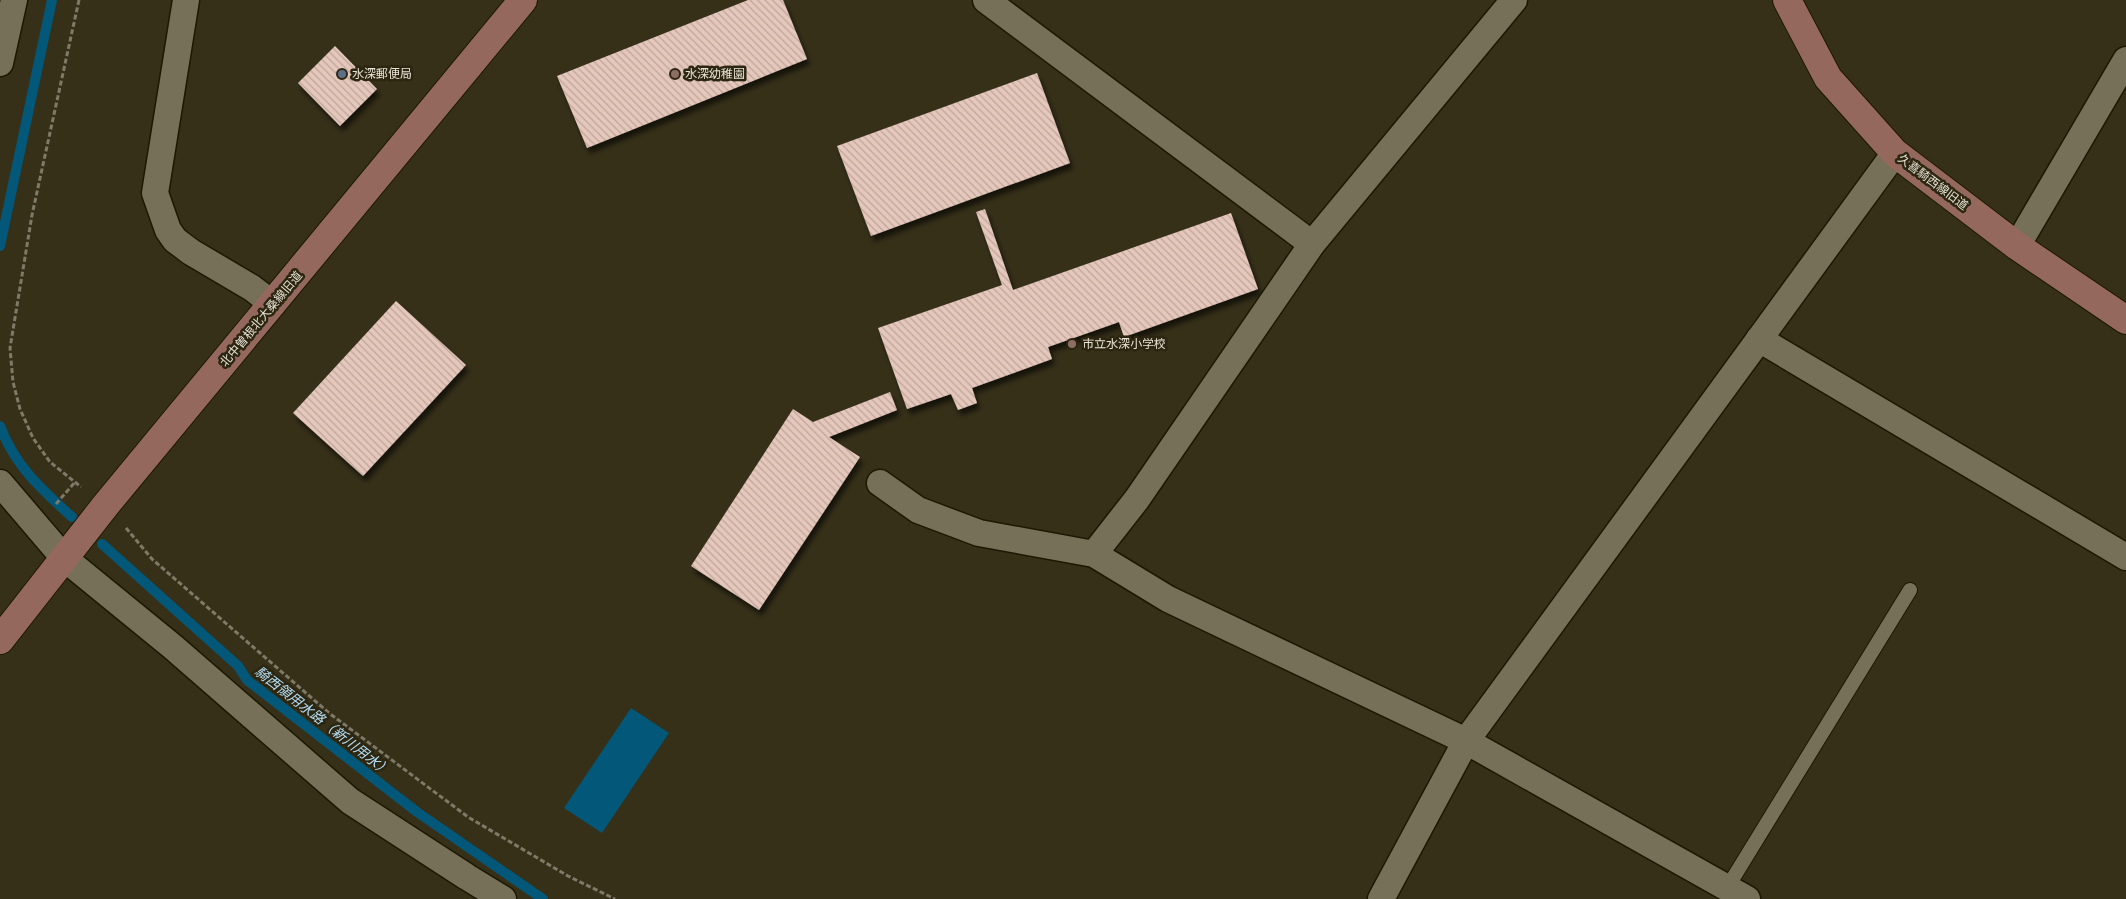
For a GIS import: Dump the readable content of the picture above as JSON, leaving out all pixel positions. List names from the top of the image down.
{
  "streets": {
    "street": ["久喜騎西線旧道", "北中曽根北大桑線旧道"]
  },
  "water": ["騎西領用水路（新川用水）"],
  "places": ["水深郵便局", "水深幼稚園", "市立水深小学校"]
}
